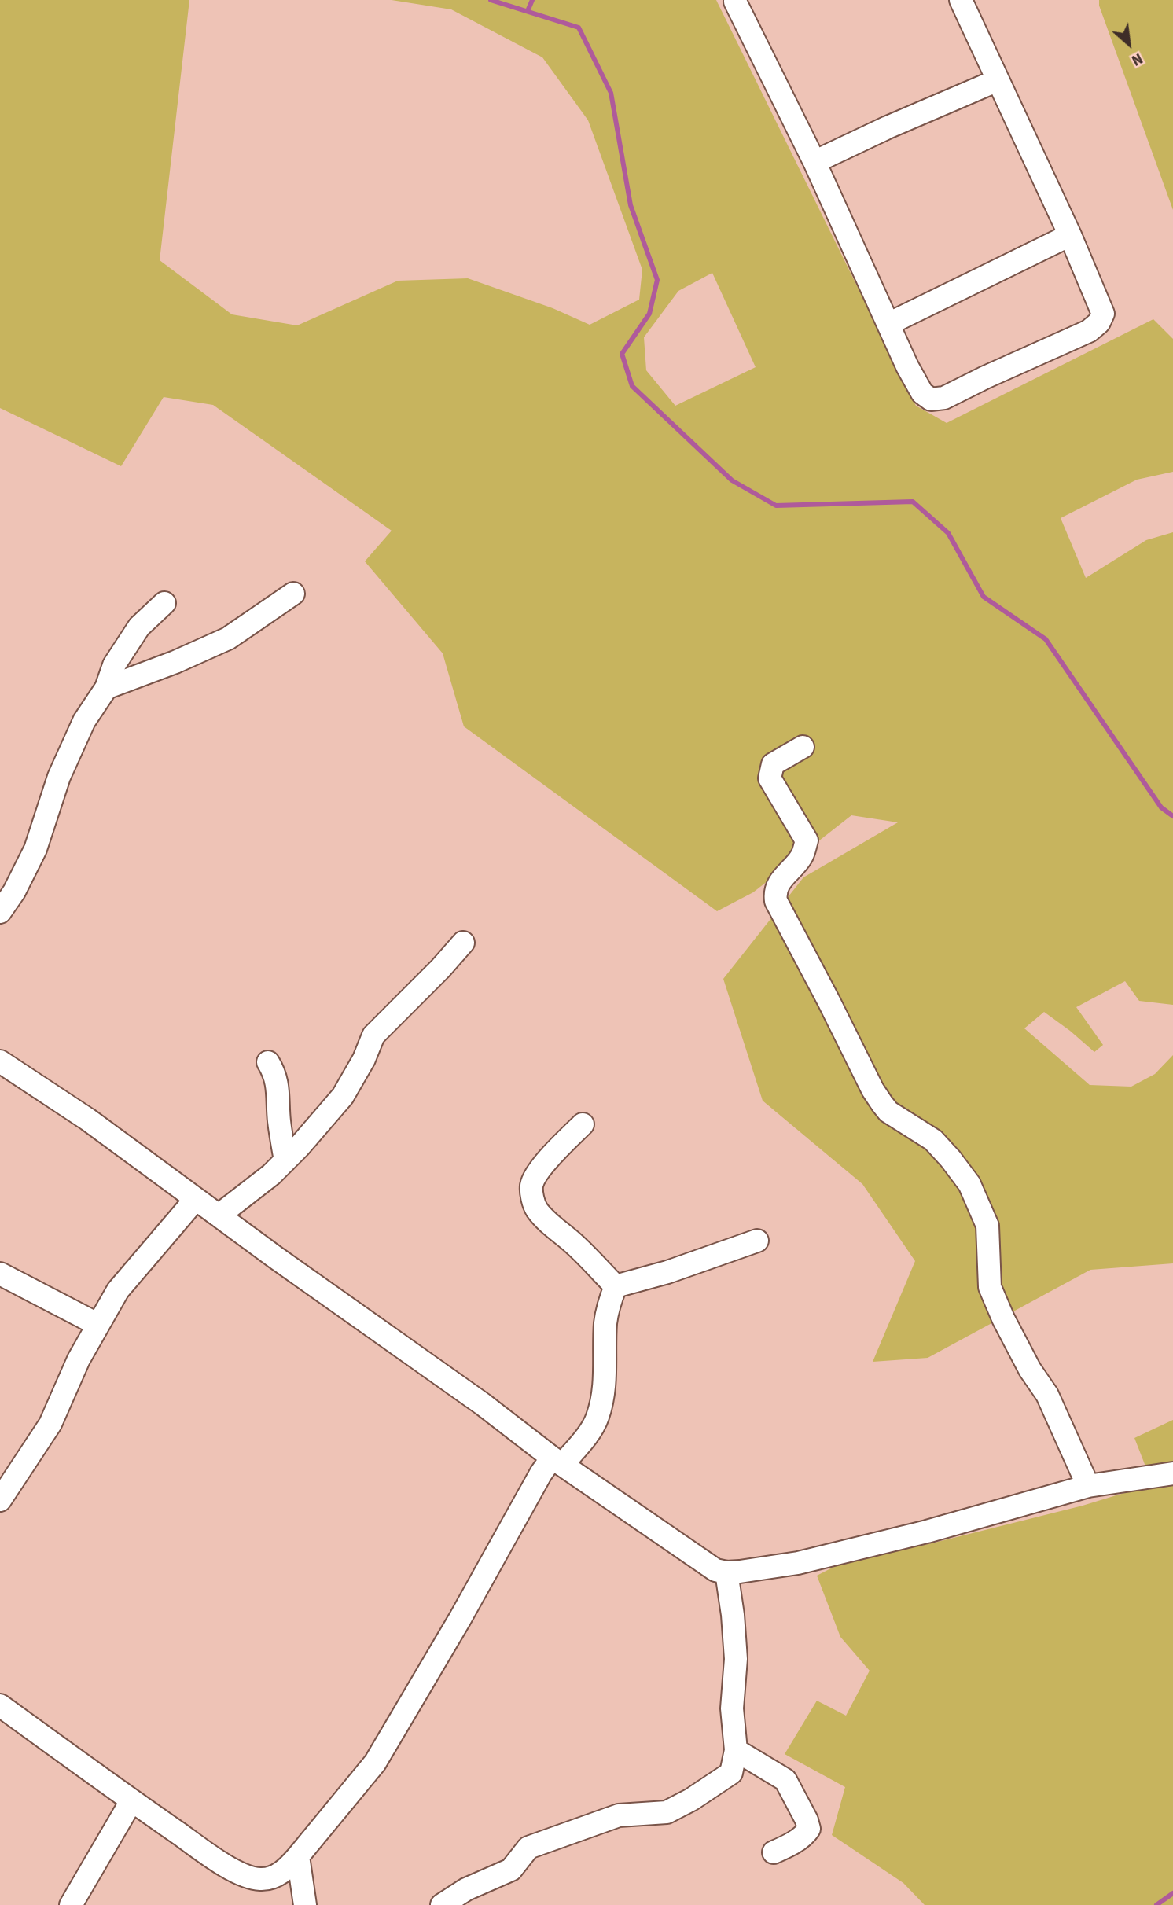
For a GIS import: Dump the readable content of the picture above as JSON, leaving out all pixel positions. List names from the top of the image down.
{
  "north": "bottom right"
}
